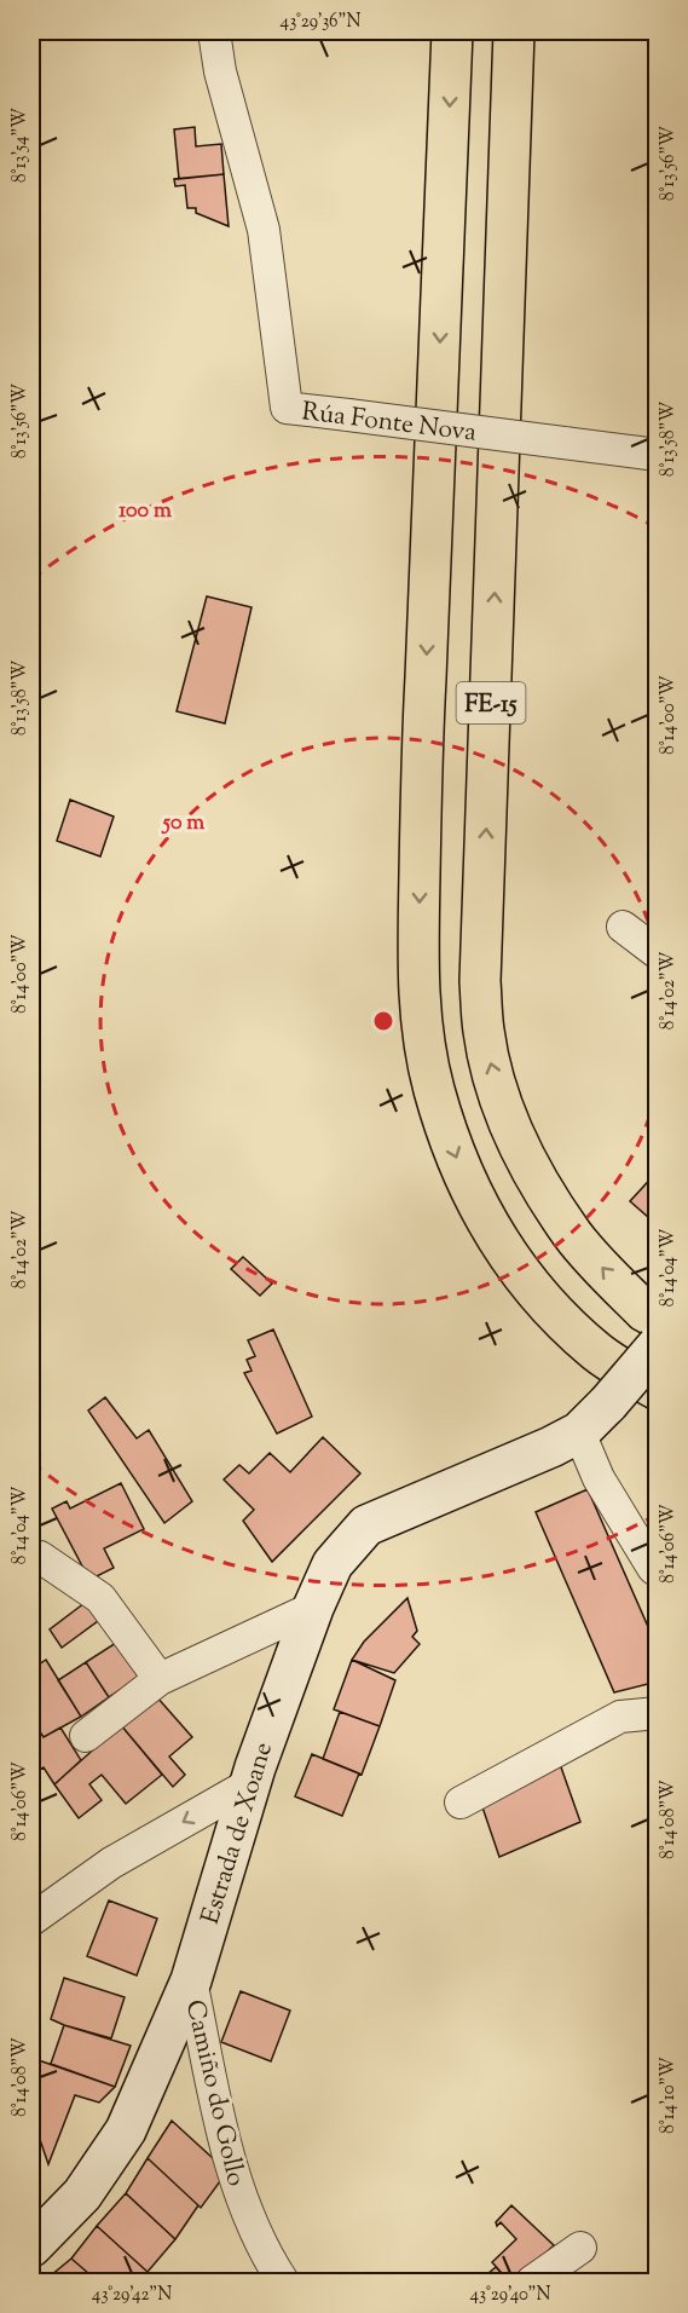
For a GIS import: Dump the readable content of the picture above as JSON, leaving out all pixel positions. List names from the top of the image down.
{
  "streets": {
    "highway": ["FE-15"],
    "main road": ["Estrada de Xoane"],
    "street": ["Rúa Fonte Nova", "Camiño do Gollo"]
  },
  "crossings": [
    ["Estrada de Xoane", "Camiño do Gollo"]
  ],
  "coordinates": [
    "43°29'36\"N",
    "8°13'54\"W",
    "8°13'56\"W",
    "8°13'58\"W",
    "8°14'00\"W",
    "8°14'02\"W",
    "8°14'04\"W",
    "8°14'06\"W",
    "8°14'08\"W",
    "8°14'10\"W",
    "43°29'42\"N",
    "43°29'40\"N"
  ],
  "rings": ["100 m", "50 m"]
}
